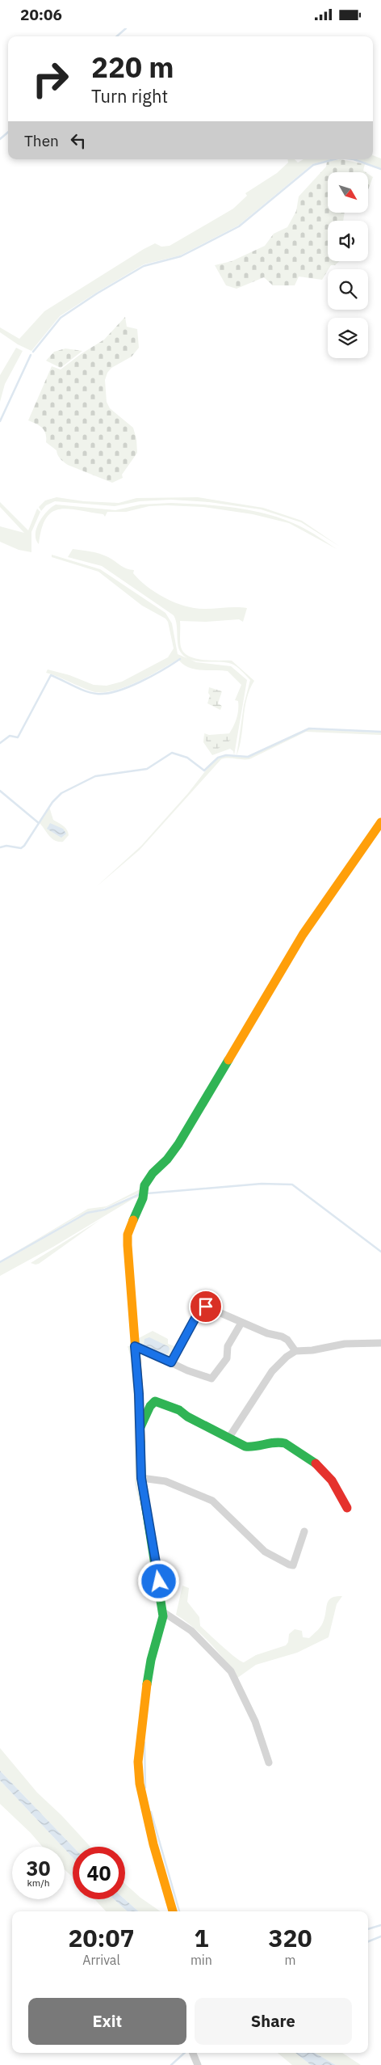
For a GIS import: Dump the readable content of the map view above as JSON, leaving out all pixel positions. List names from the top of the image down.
{
  "north": "bottom right",
  "page": {
    "status": "20:06",
    "turn": ["220 m", "Turn right"],
    "then": "Then",
    "speed": "30 km/h",
    "limit": "40",
    "eta": [
      "20:07",
      "Arrival",
      "1",
      "min",
      "320",
      "m"
    ],
    "buttons": ["Exit", "Share"]
  }
}
